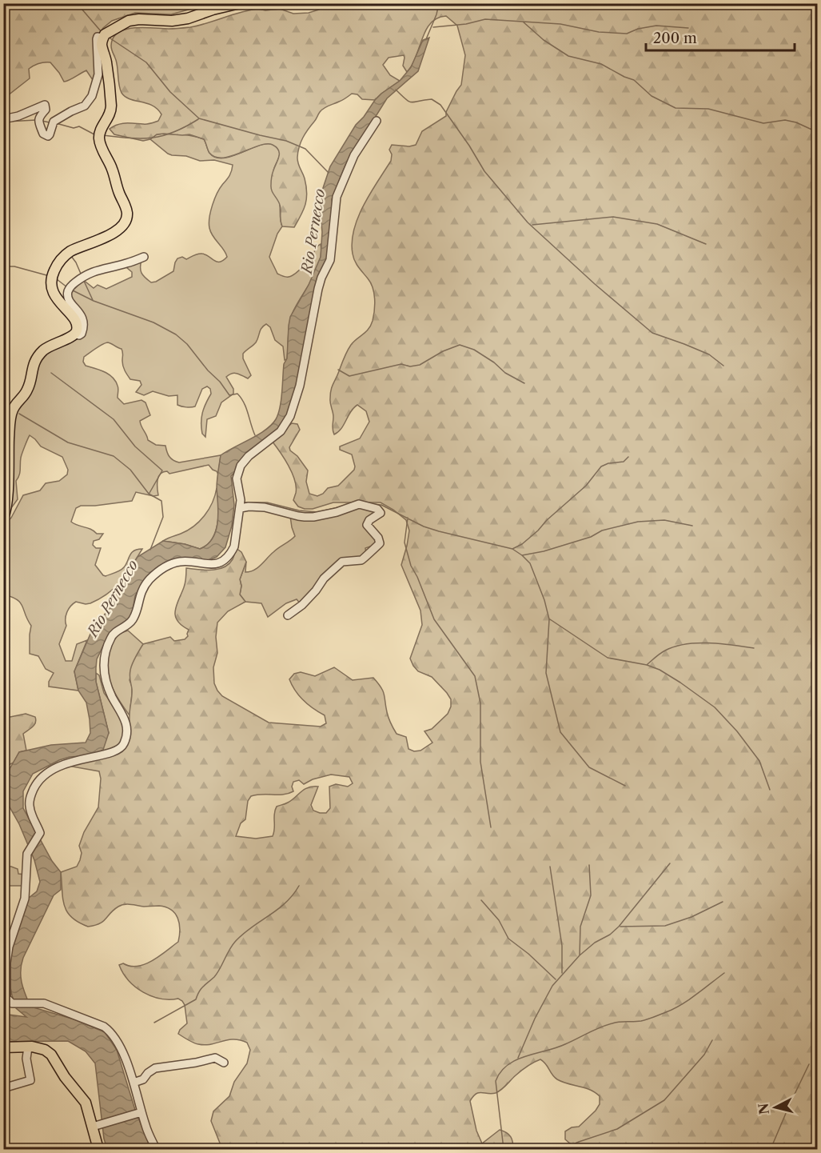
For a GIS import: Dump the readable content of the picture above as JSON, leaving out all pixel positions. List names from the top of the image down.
{
  "water": ["Rio Pernecco"],
  "scale_bar": "200 m",
  "north": "left"
}
